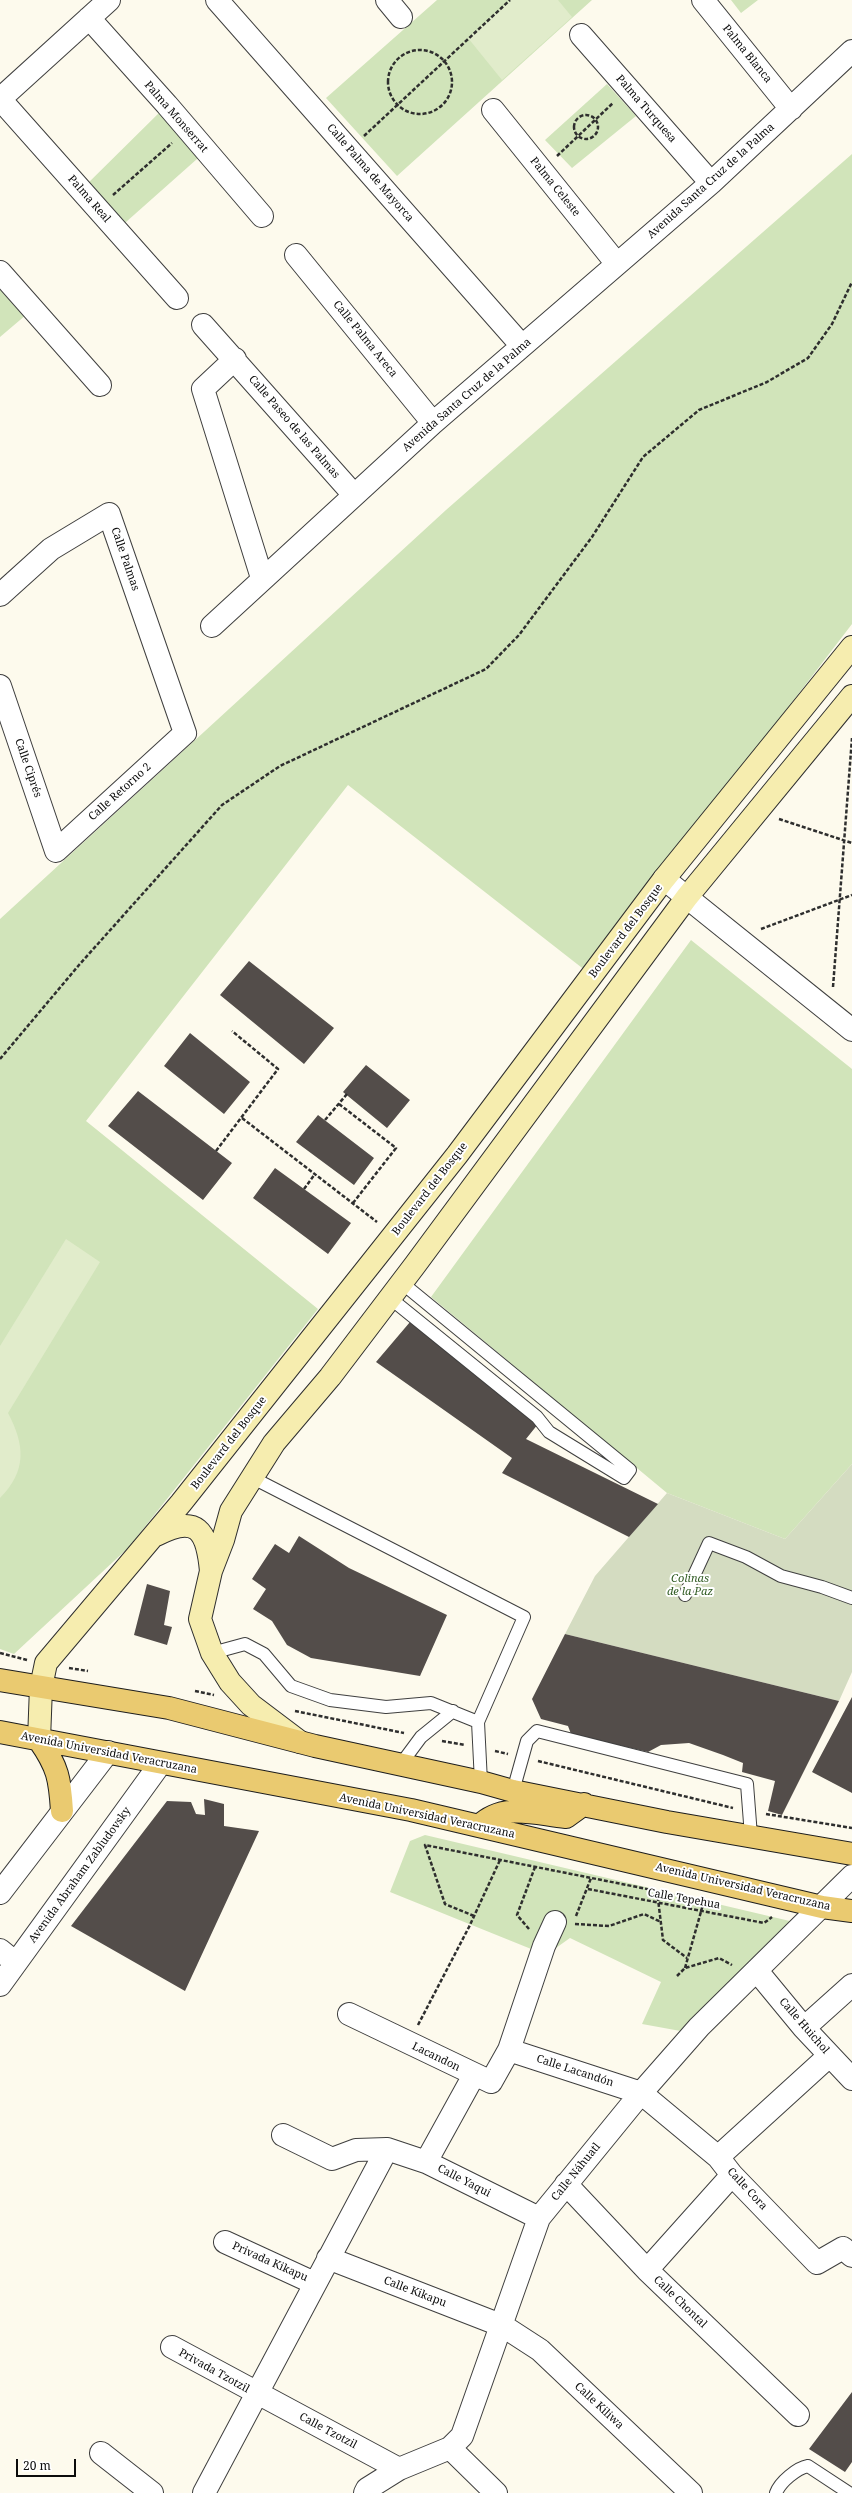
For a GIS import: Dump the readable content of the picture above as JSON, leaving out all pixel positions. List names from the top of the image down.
{
  "streets": {
    "main road": ["Boulevard del Bosque", "Avenida Universidad Veracruzana"],
    "street": [
      "Palma Blanca",
      "Palma Turquesa",
      "Palma Monserrat",
      "Calle Palma de Mayorca",
      "Avenida Santa Cruz de la Palma",
      "Palma Celeste",
      "Palma Real",
      "Calle Palma Areca",
      "Calle Paseo de las Palmas",
      "Calle Palmas",
      "Calle Ciprés",
      "Calle Retorno 2",
      "Avenida Abraham Zabludovsky",
      "Calle Huichol",
      "Lacandon",
      "Calle Lacandón",
      "Calle Náhuatl",
      "Calle Yaqui",
      "Calle Cora",
      "Privada Kikapu",
      "Calle Kikapu",
      "Calle Chontal",
      "Privada Tzotzil",
      "Calle Kiliwa",
      "Calle Tzotzil"
    ],
    "path": ["Calle Tepehua"]
  },
  "crossings": [
    ["Palma Blanca", "Avenida Santa Cruz de la Palma"],
    ["Palma Turquesa", "Avenida Santa Cruz de la Palma"],
    ["Calle Palma de Mayorca", "Avenida Santa Cruz de la Palma"],
    ["Avenida Santa Cruz de la Palma", "Palma Celeste"],
    ["Avenida Santa Cruz de la Palma", "Calle Palma Areca"],
    ["Avenida Santa Cruz de la Palma", "Calle Paseo de las Palmas"],
    ["Calle Palmas", "Calle Retorno 2"],
    ["Calle Ciprés", "Calle Retorno 2"],
    ["Boulevard del Bosque", "Avenida Universidad Veracruzana"],
    ["Avenida Universidad Veracruzana", "Avenida Abraham Zabludovsky"],
    ["Avenida Universidad Veracruzana", "Calle Náhuatl"],
    ["Calle Huichol", "Calle Náhuatl"],
    ["Lacandon", "Calle Lacandón"],
    ["Calle Lacandón", "Calle Náhuatl"],
    ["Calle Lacandón", "Calle Cora"],
    ["Calle Náhuatl", "Calle Yaqui"],
    ["Calle Náhuatl", "Calle Cora"],
    ["Calle Náhuatl", "Calle Kikapu"],
    ["Calle Náhuatl", "Calle Chontal"],
    ["Calle Náhuatl", "Calle Kiliwa"],
    ["Calle Náhuatl", "Calle Tzotzil"],
    ["Calle Kikapu", "Calle Kiliwa"],
    ["Privada Tzotzil", "Calle Tzotzil"]
  ],
  "parks": ["Colinas de la Paz"],
  "scale_bar": "20 m"
}
